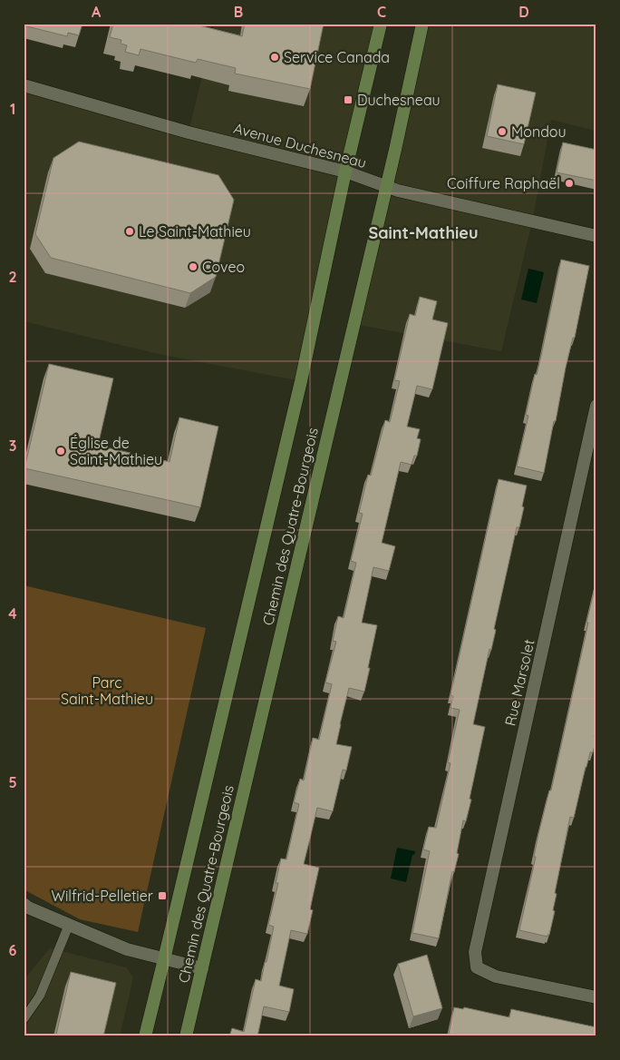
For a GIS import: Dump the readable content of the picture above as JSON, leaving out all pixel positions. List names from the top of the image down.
{
  "streets": {
    "main road": ["Chemin des Quatre-Bourgeois"],
    "street": ["Avenue Duchesneau", "Rue Marsolet"]
  },
  "crossings": [
    ["Avenue Duchesneau", "Chemin des Quatre-Bourgeois"]
  ],
  "districts": ["Saint-Mathieu"],
  "parks": ["Parc Saint-Mathieu"],
  "places": {
    "other": [
      "Service Canada",
      "Mondou",
      "Coiffure Raphaël",
      "Le Saint-Mathieu",
      "Coveo",
      "Église de Saint-Mathieu"
    ],
    "transit": ["Duchesneau", "Wilfrid-Pelletier"]
  },
  "grid": {
    "columns": [
      "A",
      "B",
      "C",
      "D"
    ],
    "rows": [
      "1",
      "2",
      "3",
      "4",
      "5",
      "6"
    ]
  }
}
